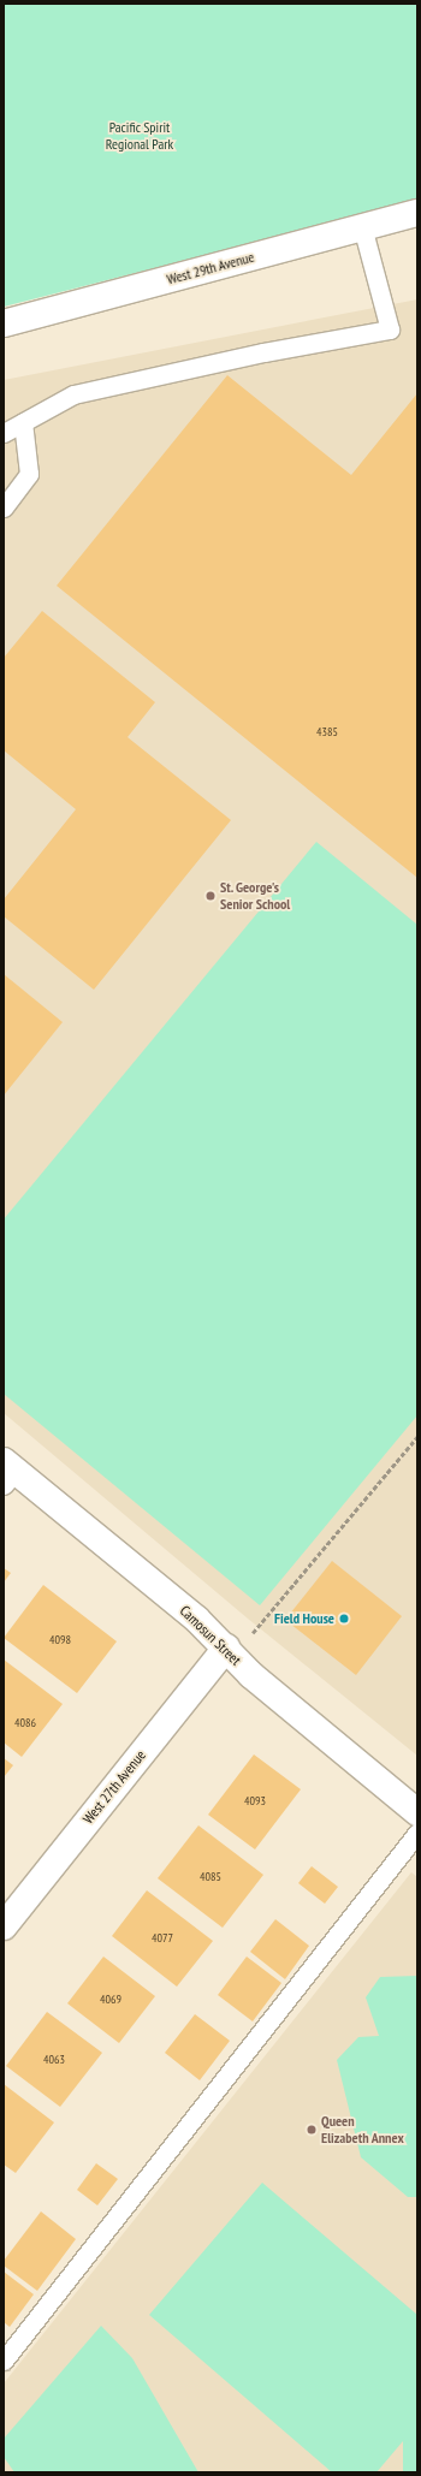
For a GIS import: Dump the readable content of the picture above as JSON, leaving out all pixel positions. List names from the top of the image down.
{
  "streets": {
    "street": ["West 29th Avenue", "Camosun Street", "West 27th Avenue"]
  },
  "crossings": [
    ["Camosun Street", "West 27th Avenue"]
  ],
  "parks": ["Pacific Spirit Regional Park"],
  "places": ["St. George's Senior School", "Field House", "Queen Elizabeth Annex"],
  "house_numbers": [
    "4385",
    "4098",
    "4086",
    "4093",
    "4085",
    "4077",
    "4069",
    "4063"
  ]
}
